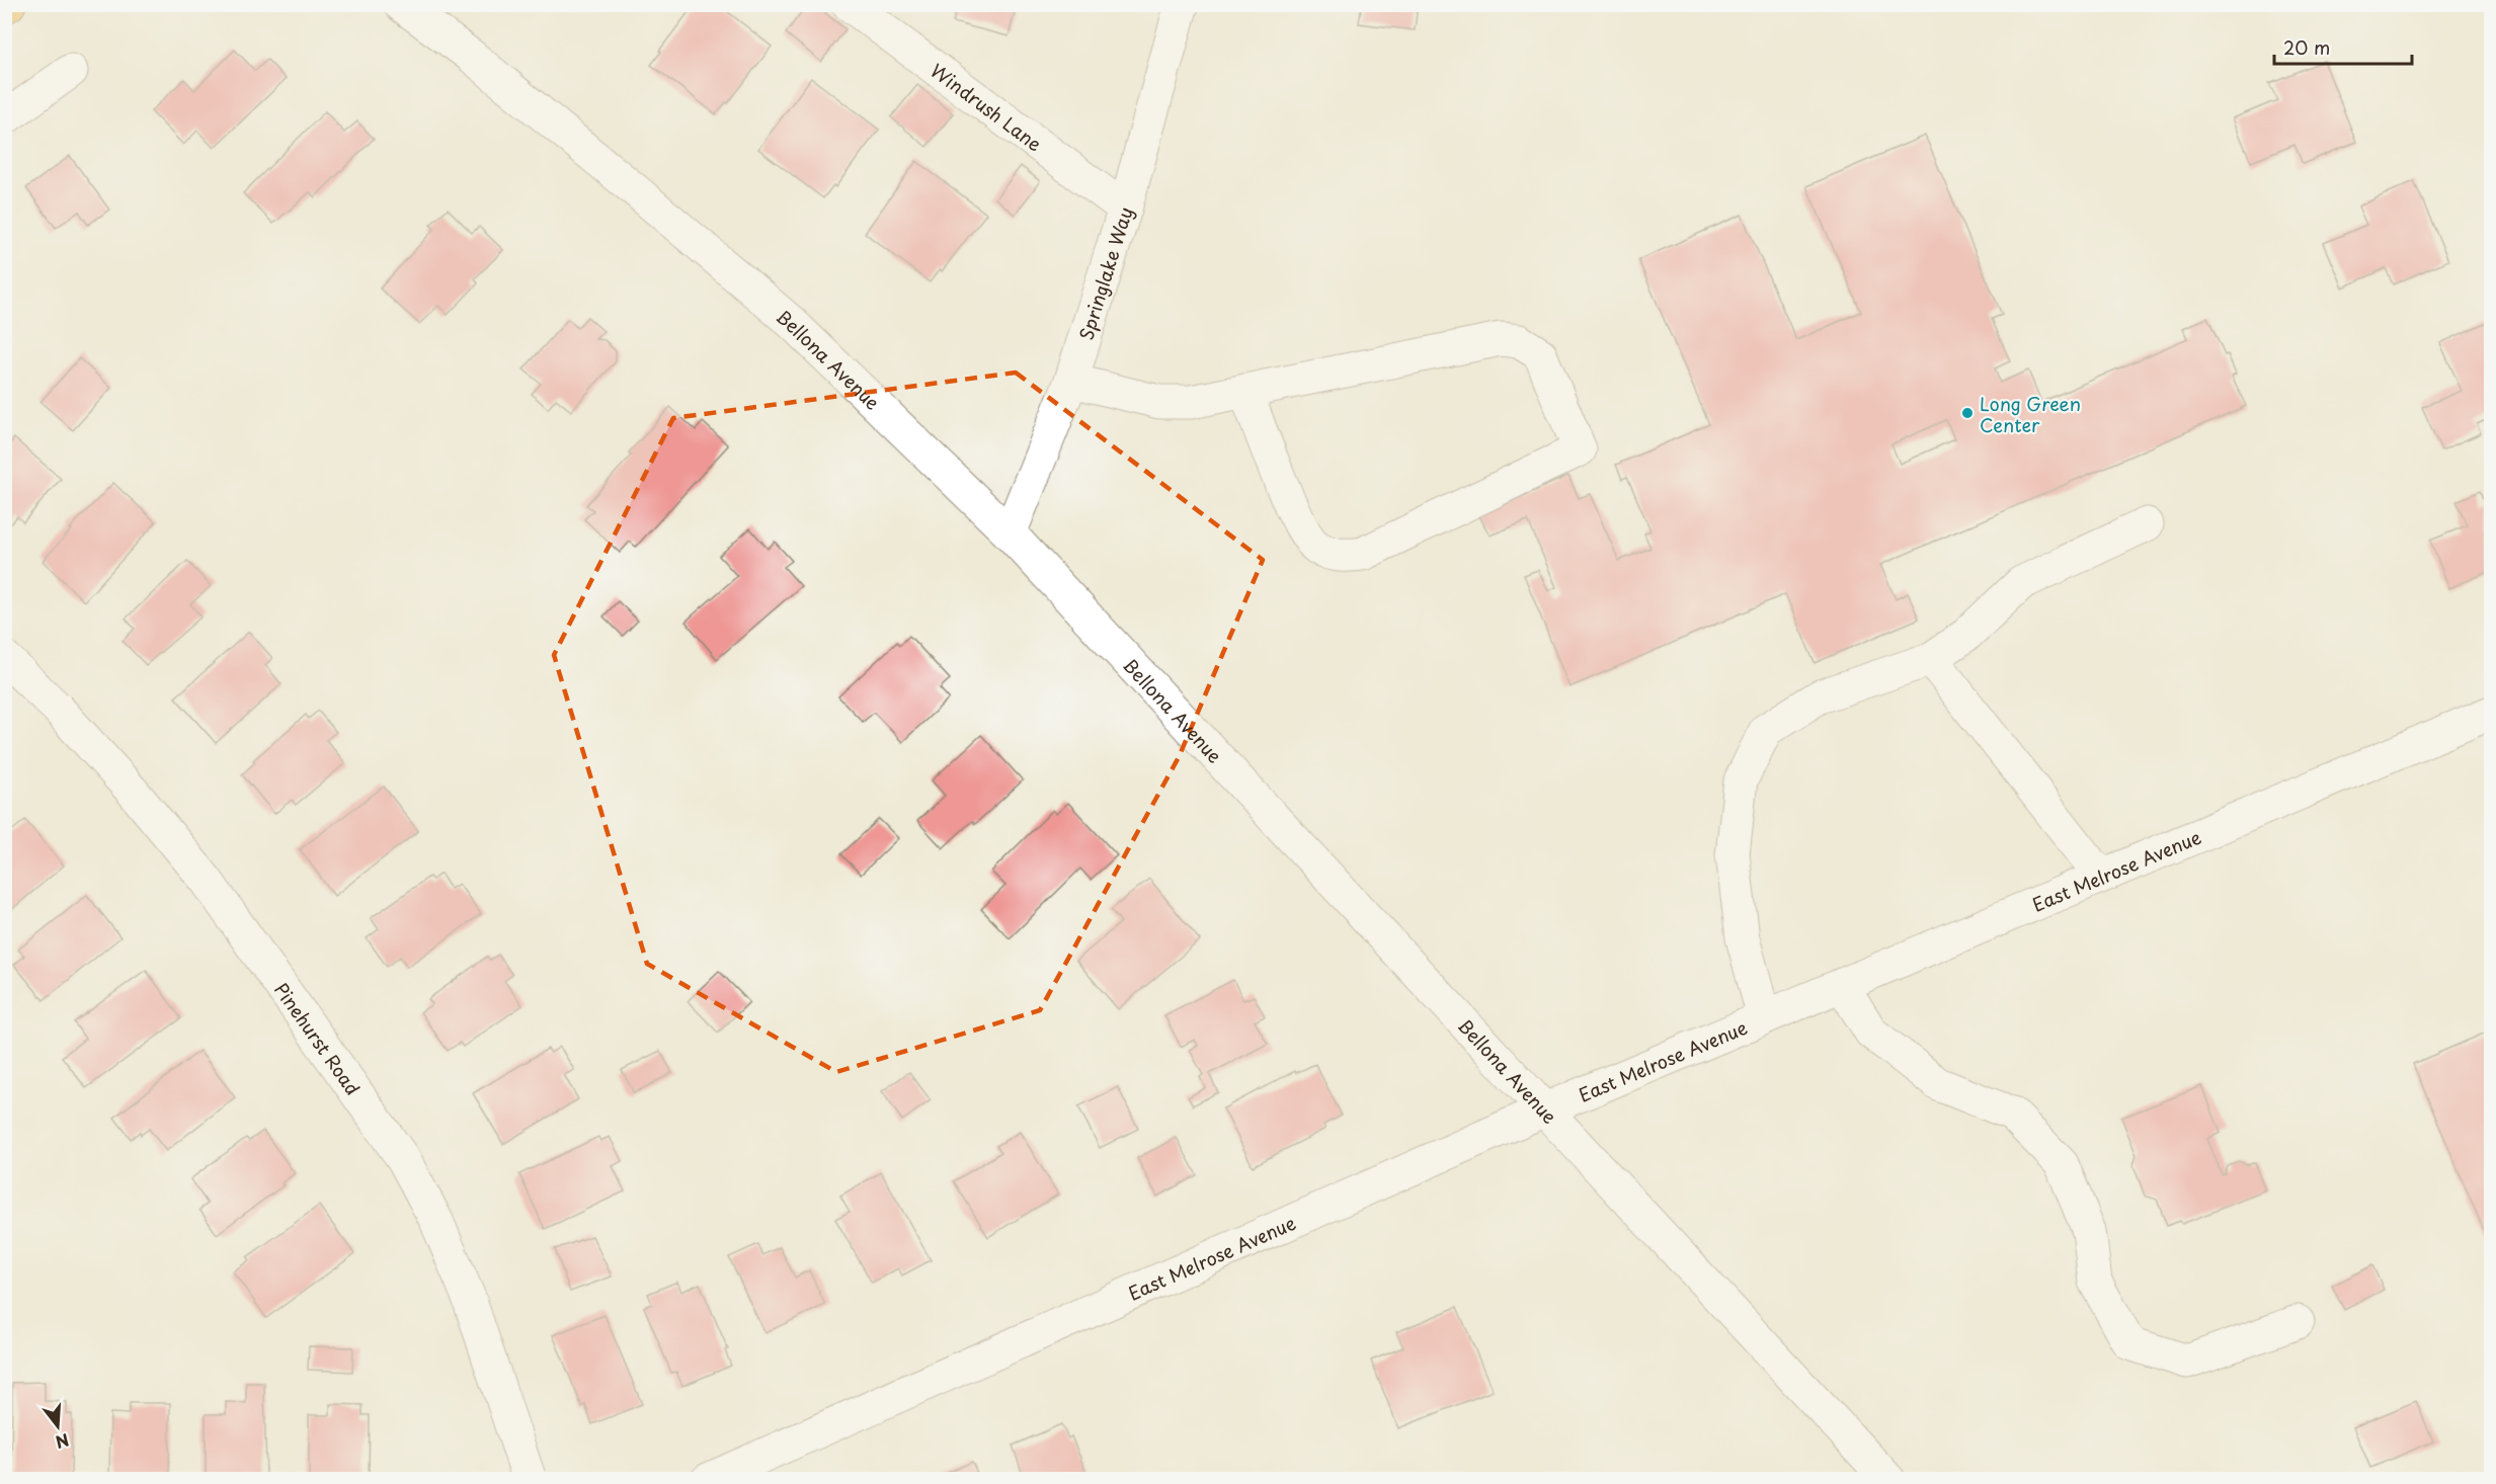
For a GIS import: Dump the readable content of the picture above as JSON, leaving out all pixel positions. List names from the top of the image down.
{
  "streets": {
    "street": [
      "Windrush Lane",
      "Springlake Way",
      "Bellona Avenue",
      "East Melrose Avenue",
      "Pinehurst Road"
    ]
  },
  "crossings": [
    ["Windrush Lane", "Springlake Way"],
    ["Springlake Way", "Bellona Avenue"],
    ["Bellona Avenue", "East Melrose Avenue"]
  ],
  "places": ["Long Green Center"],
  "scale_bar": "20 m",
  "north": "bottom"
}
